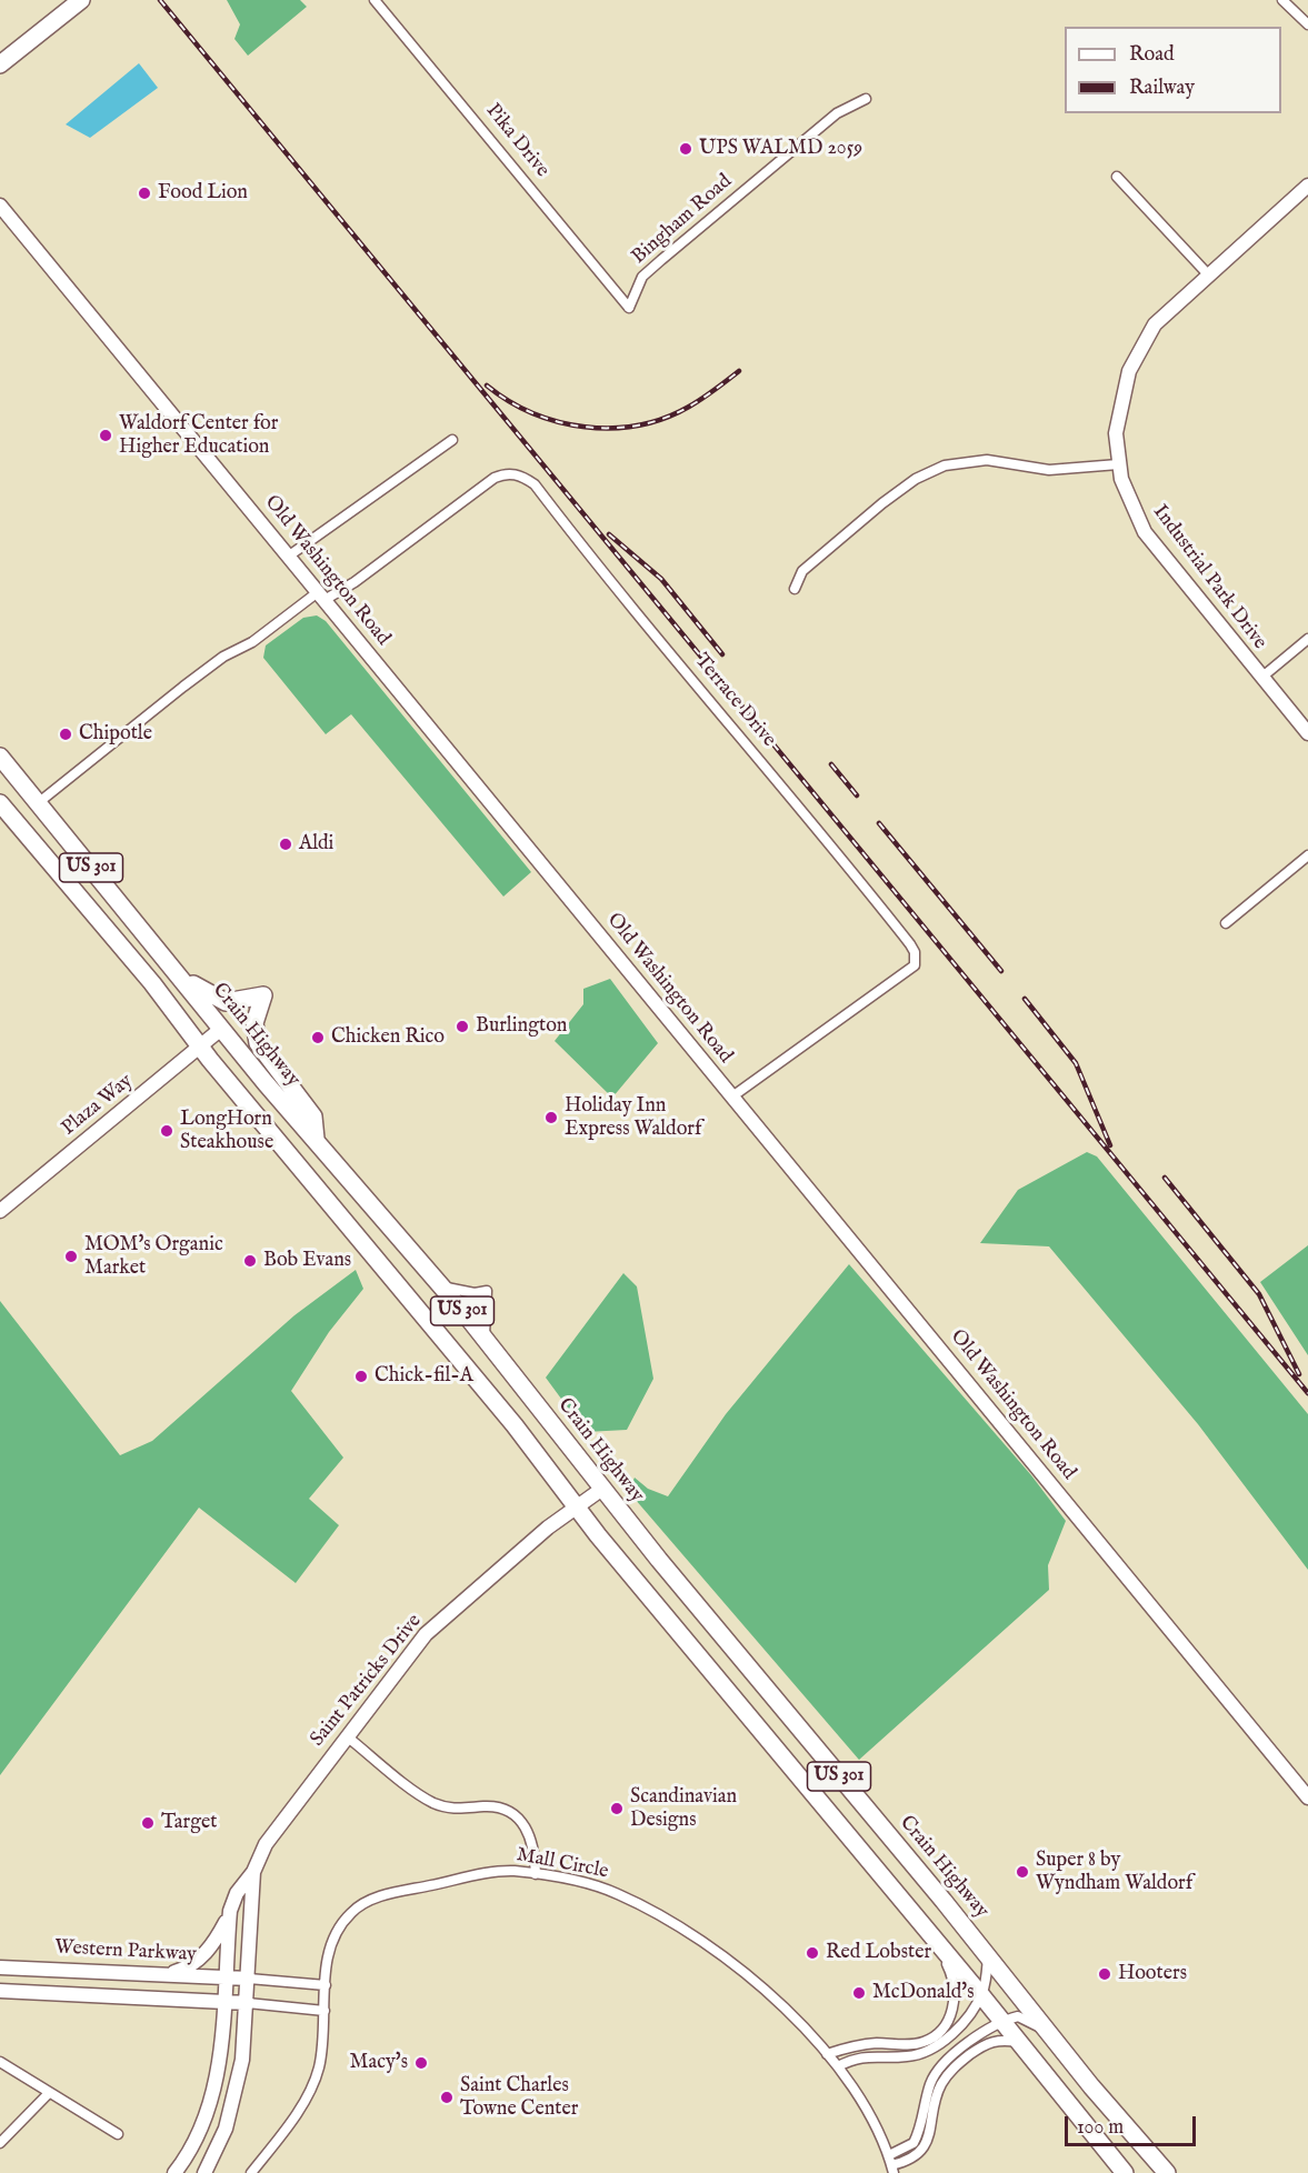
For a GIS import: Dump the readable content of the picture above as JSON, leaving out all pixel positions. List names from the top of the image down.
{
  "streets": {
    "highway": ["US 301", "Crain Highway"],
    "main road": [
      "Old Washington Road",
      "Industrial Park Drive",
      "Plaza Way",
      "Saint Patricks Drive",
      "Western Parkway"
    ],
    "street": [
      "Pika Drive",
      "Bingham Road",
      "Terrace Drive",
      "Mall Circle"
    ]
  },
  "crossings": [
    ["Pika Drive", "Bingham Road"],
    ["Old Washington Road", "Terrace Drive"],
    ["US 301", "Plaza Way"],
    ["US 301", "Saint Patricks Drive"],
    ["Crain Highway", "Plaza Way"],
    ["Crain Highway", "Saint Patricks Drive"],
    ["Saint Patricks Drive", "Western Parkway"]
  ],
  "places": [
    "UPS WALMD 2059",
    "Food Lion",
    "Waldorf Center for Higher Education",
    "Chipotle",
    "Aldi",
    "Burlington",
    "Chicken Rico",
    "Holiday Inn Express Waldorf",
    "LongHorn Steakhouse",
    "MOM's Organic Market",
    "Bob Evans",
    "Chick-fil-A",
    "Scandinavian Designs",
    "Target",
    "Super 8 by Wyndham Waldorf",
    "Red Lobster",
    "Hooters",
    "McDonald's",
    "Macy's",
    "Saint Charles Towne Center"
  ],
  "legend": ["Road", "Railway"],
  "scale_bar": "100 m"
}
